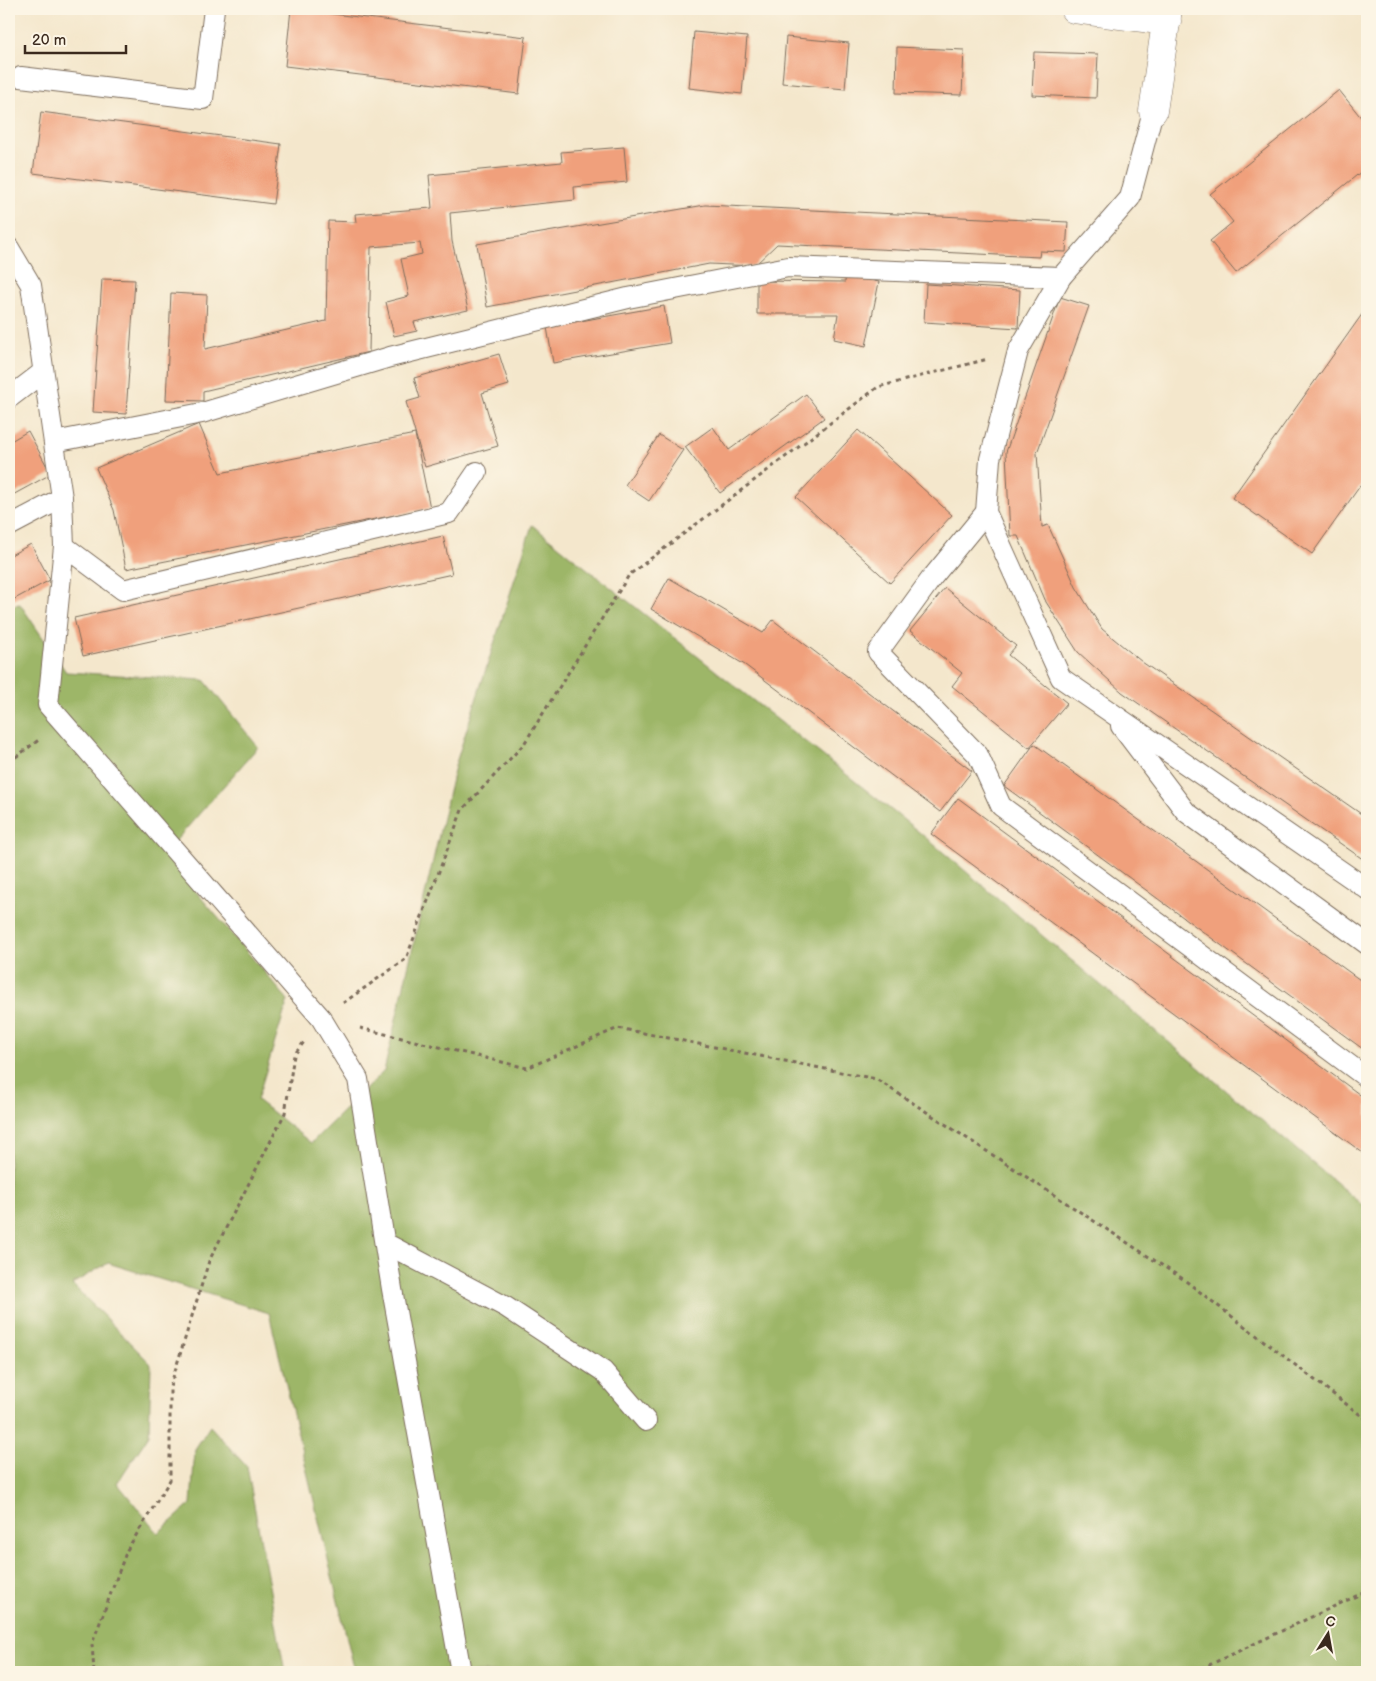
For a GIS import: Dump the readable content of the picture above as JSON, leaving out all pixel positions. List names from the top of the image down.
{
  "scale_bar": "20 m",
  "north": "top"
}
